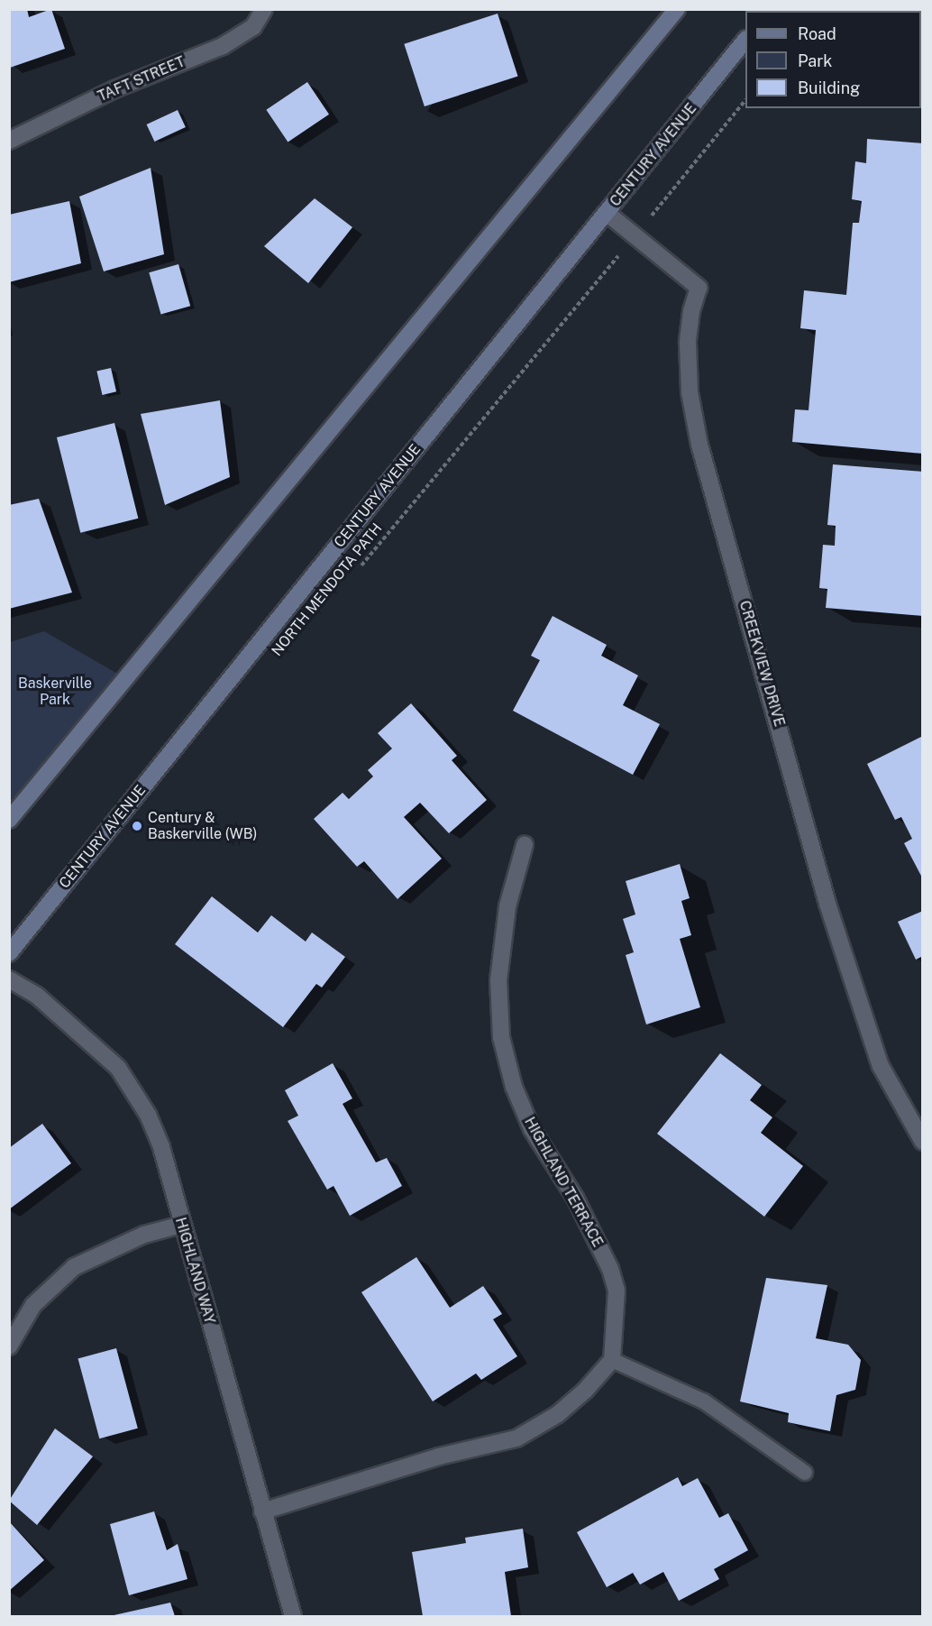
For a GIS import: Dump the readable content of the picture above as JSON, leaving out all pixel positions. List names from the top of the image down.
{
  "streets": {
    "main road": ["CENTURY AVENUE"],
    "street": [
      "TAFT STREET",
      "CREEKVIEW DRIVE",
      "HIGHLAND TERRACE",
      "HIGHLAND WAY"
    ],
    "path": ["NORTH MENDOTA PATH"]
  },
  "crossings": [
    ["CENTURY AVENUE", "CREEKVIEW DRIVE"]
  ],
  "parks": ["Baskerville Park"],
  "places": ["Century & Baskerville (WB)"],
  "legend": ["Road", "Park", "Building"]
}
